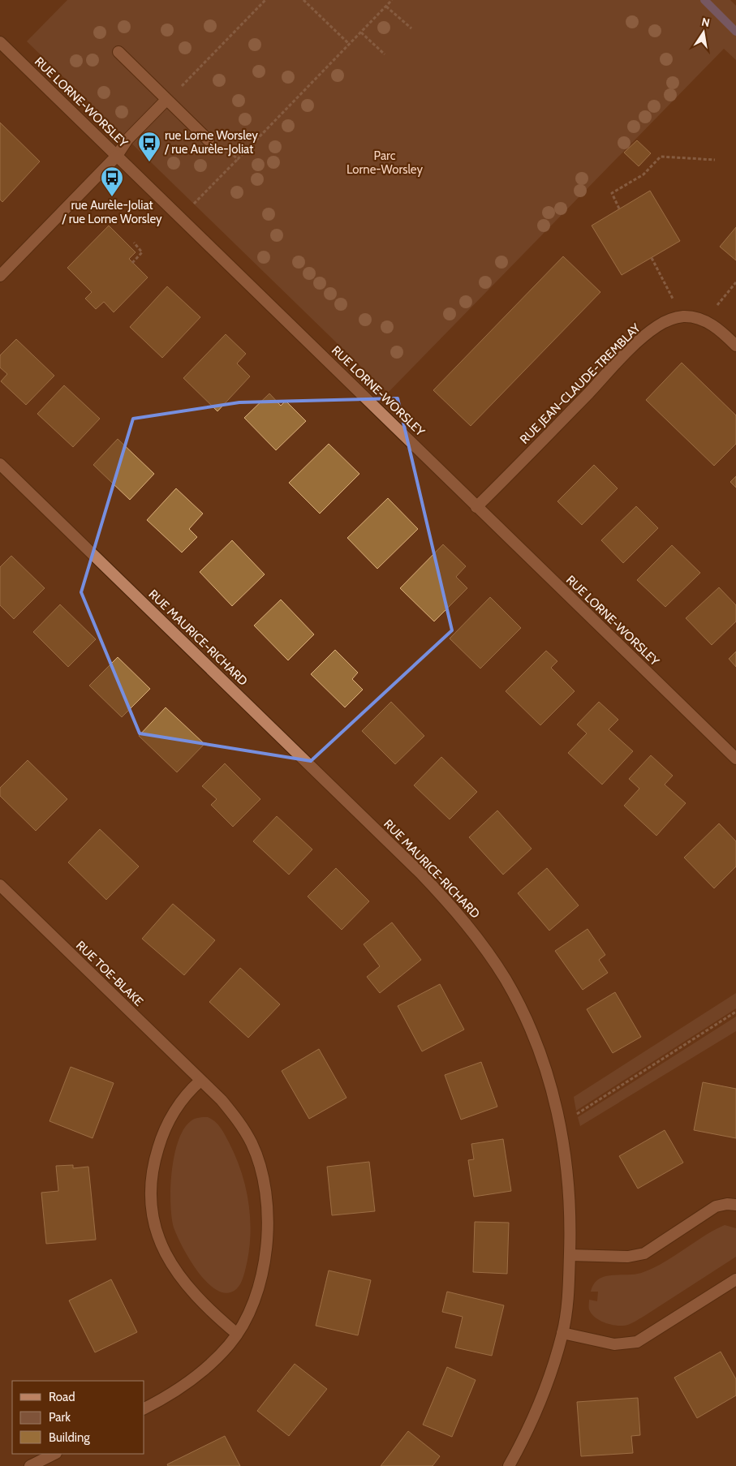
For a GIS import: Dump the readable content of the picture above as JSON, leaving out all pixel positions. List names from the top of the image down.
{
  "streets": {
    "street": [
      "RUE LORNE-WORSLEY",
      "RUE JEAN-CLAUDE-TREMBLAY",
      "RUE MAURICE-RICHARD",
      "RUE TOE-BLAKE"
    ]
  },
  "crossings": [
    ["RUE LORNE-WORSLEY", "RUE JEAN-CLAUDE-TREMBLAY"]
  ],
  "parks": ["Parc Lorne-Worsley"],
  "places": {
    "bus stop": ["rue Lorne Worsley / rue Aurèle-Joliat", "rue Aurèle-Joliat / rue Lorne Worsley"]
  },
  "legend": ["Road", "Park", "Building"],
  "north": "top"
}
